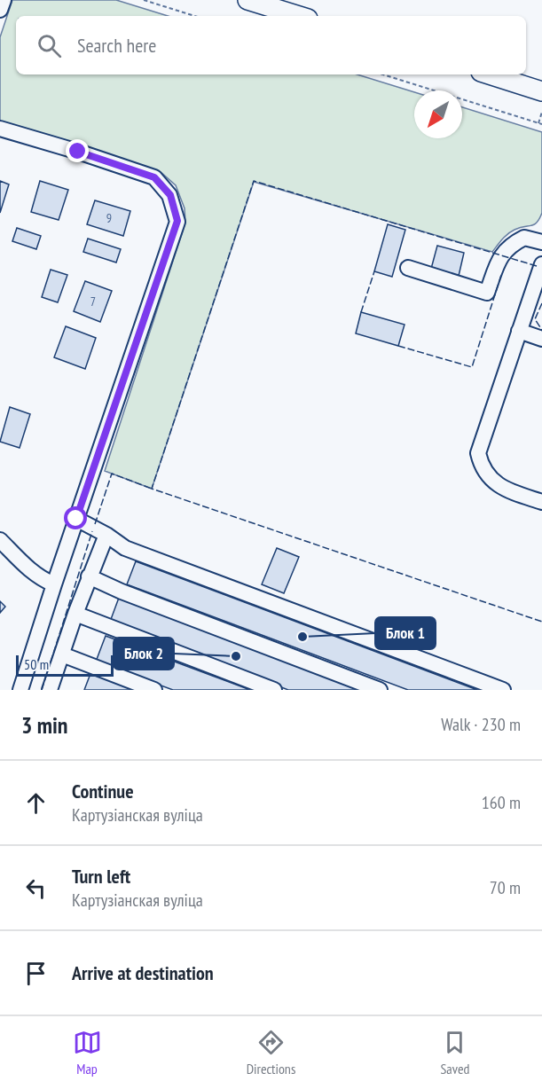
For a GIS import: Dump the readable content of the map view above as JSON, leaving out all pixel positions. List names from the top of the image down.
{
  "places": ["Блок 1", "Блок 2"],
  "house_numbers": ["9", "7"],
  "scale_bar": "50 m",
  "north": "bottom left",
  "page": {
    "search": "Search here",
    "scale": "50 m",
    "heading": ["3 min", "Walk · 230 m"],
    "list": [
      ["Continue", "Картузіанская вуліца", "160 m"],
      ["Turn left", "Картузіанская вуліца", "70 m"],
      "Arrive at destination"
    ],
    "nav": ["Map", "Directions", "Saved"]
  }
}
